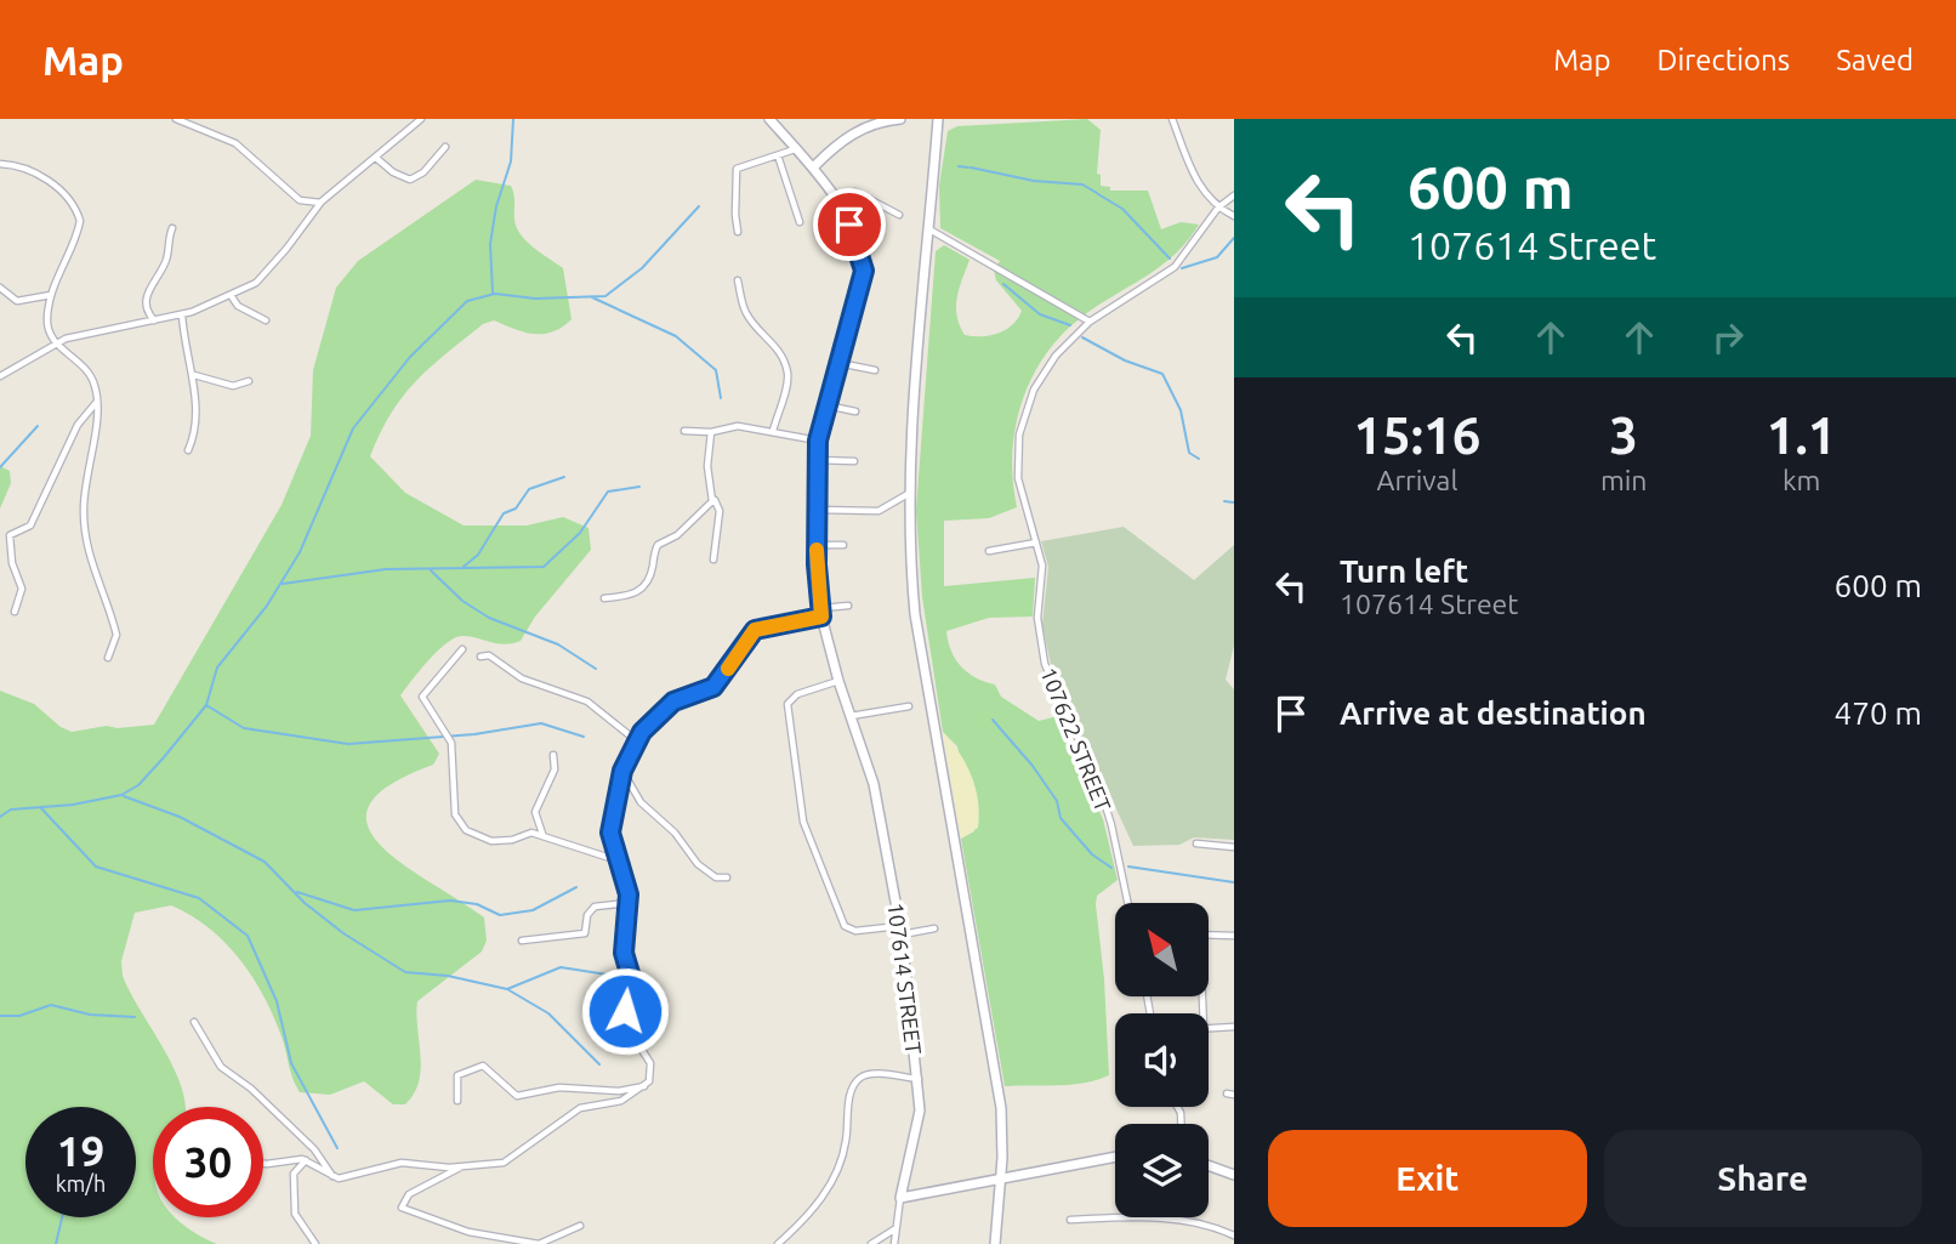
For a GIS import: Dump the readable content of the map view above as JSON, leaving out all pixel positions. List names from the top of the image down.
{
  "streets": {
    "street": ["107622 STREET", "107614 STREET"]
  },
  "north": "top left",
  "page": {
    "header": "Map",
    "nav": ["Map", "Directions", "Saved"],
    "turn": ["600 m", "107614 Street"],
    "eta": [
      "15:16",
      "Arrival",
      "3",
      "min",
      "1.1",
      "km"
    ],
    "list": [
      {
        "name": "Turn left",
        "note": "107614 Street",
        "value": "600 m"
      },
      {
        "name": "Arrive at destination",
        "value": "470 m"
      }
    ],
    "speed": "19 km/h",
    "limit": "30",
    "buttons": ["Exit", "Share"]
  }
}
